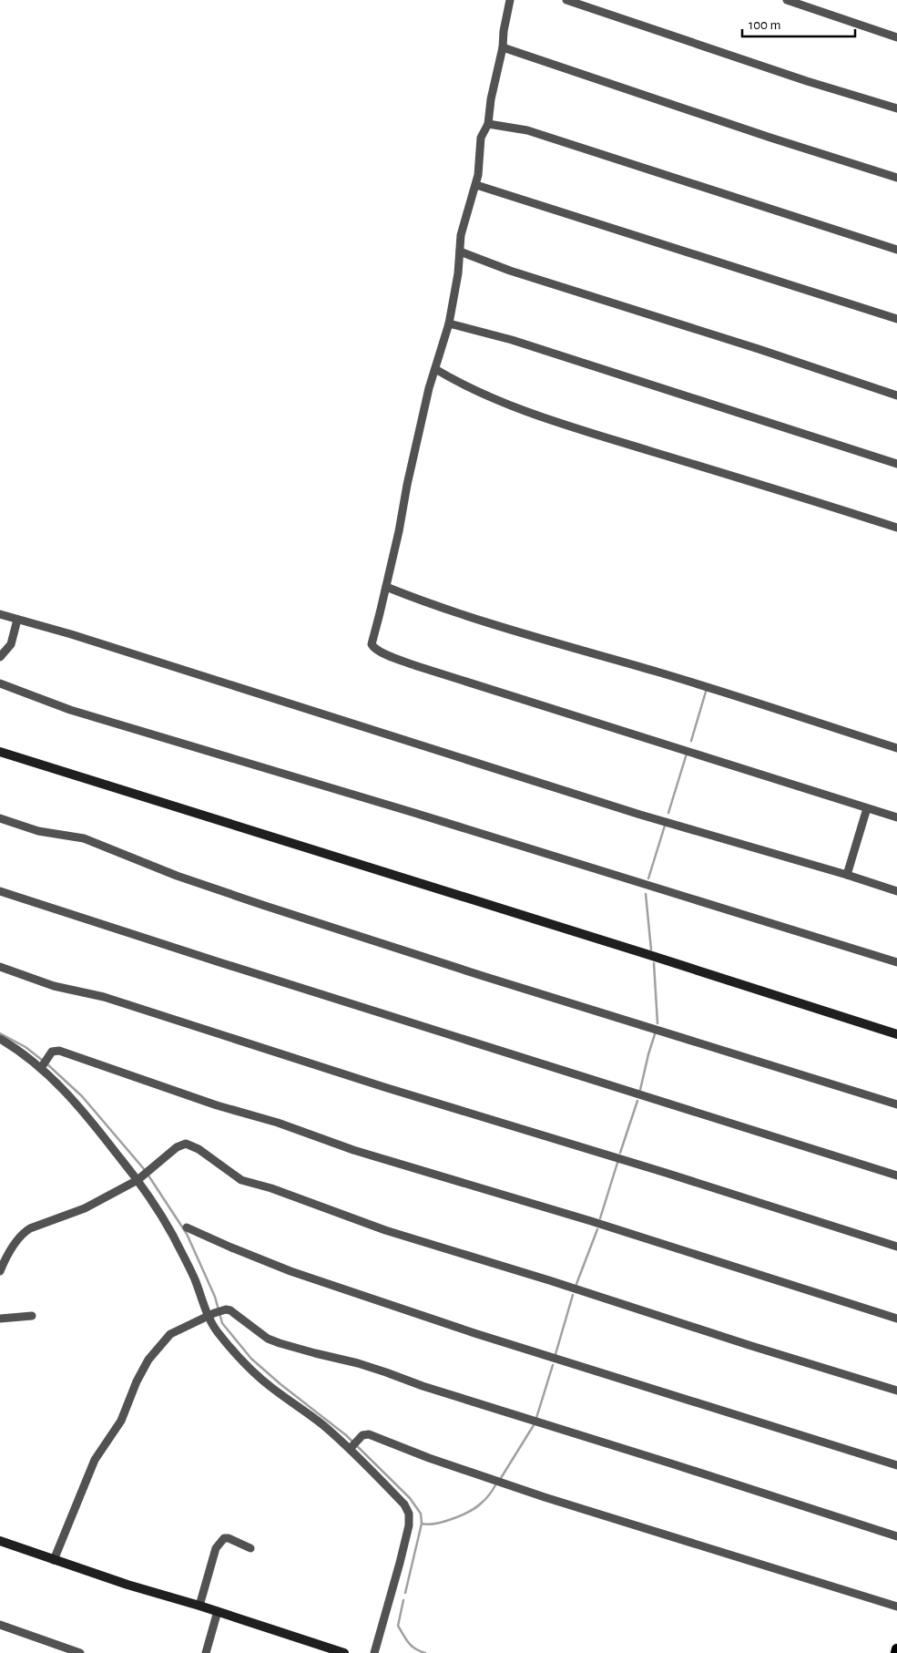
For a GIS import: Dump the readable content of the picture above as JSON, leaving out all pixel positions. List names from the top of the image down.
{
  "scale_bar": "100 m"
}
